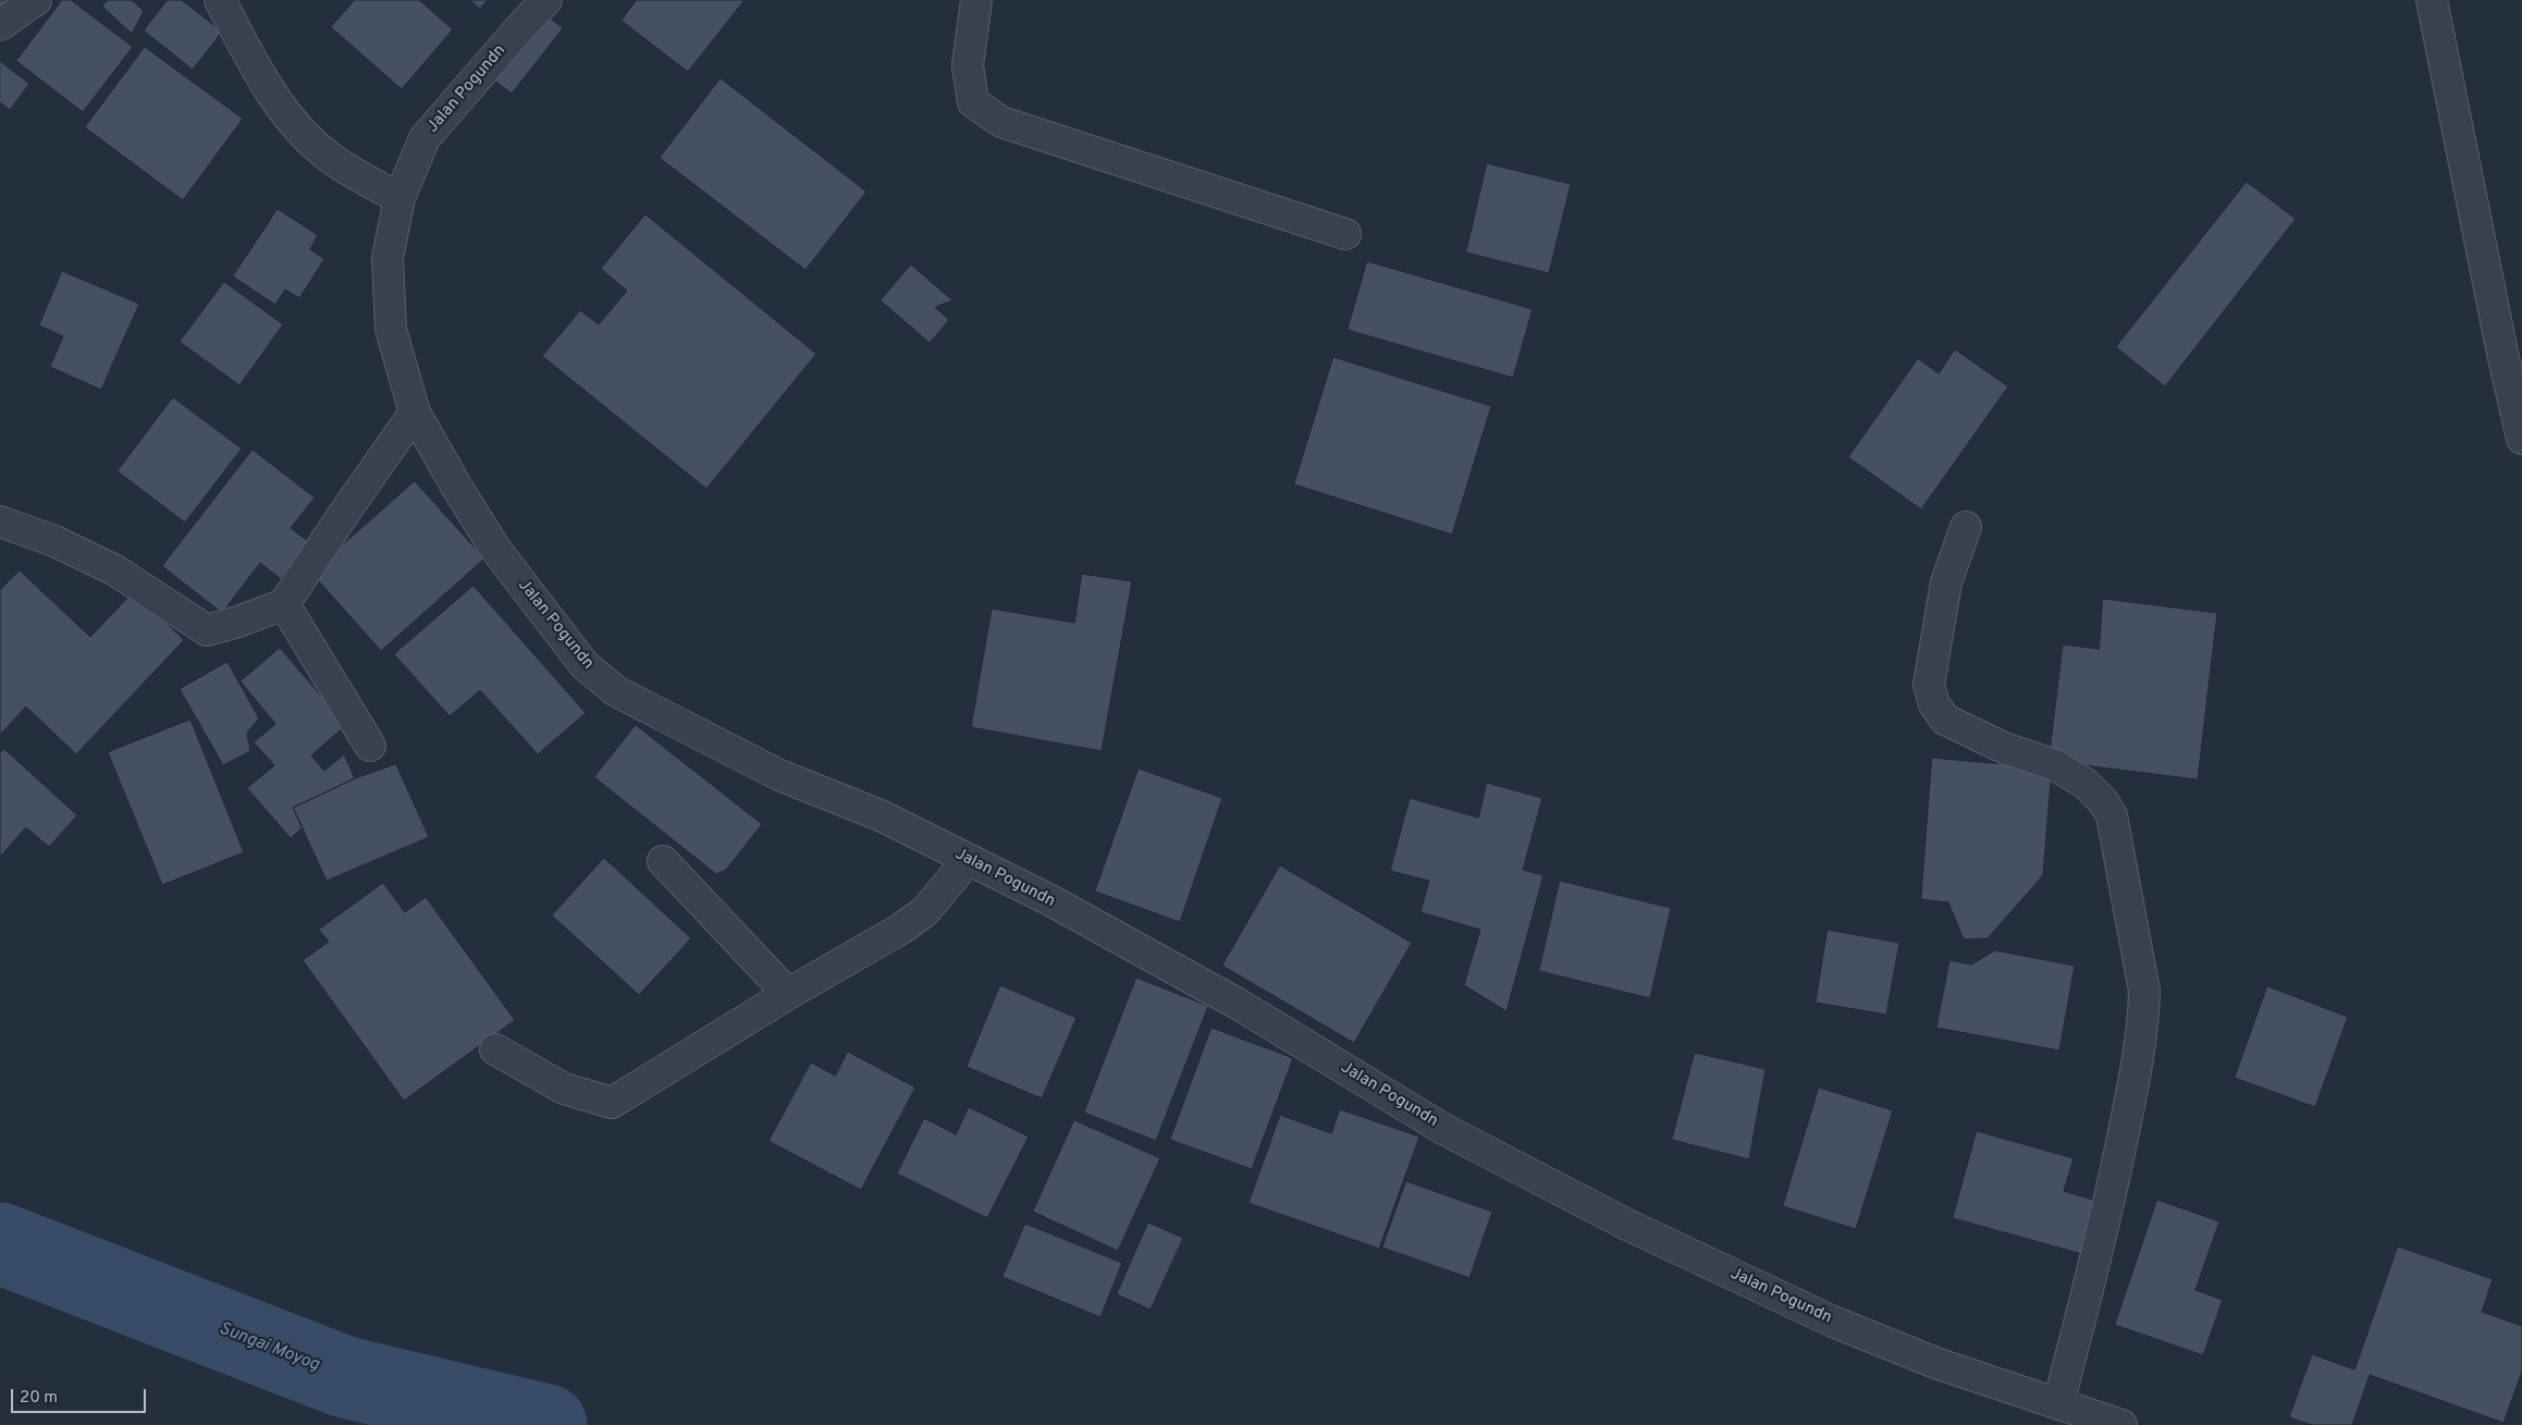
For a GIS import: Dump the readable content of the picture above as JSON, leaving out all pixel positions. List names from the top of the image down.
{
  "streets": {
    "street": ["Jalan Pogundn"]
  },
  "water": ["Sungai Moyog"],
  "scale_bar": "20 m"
}
